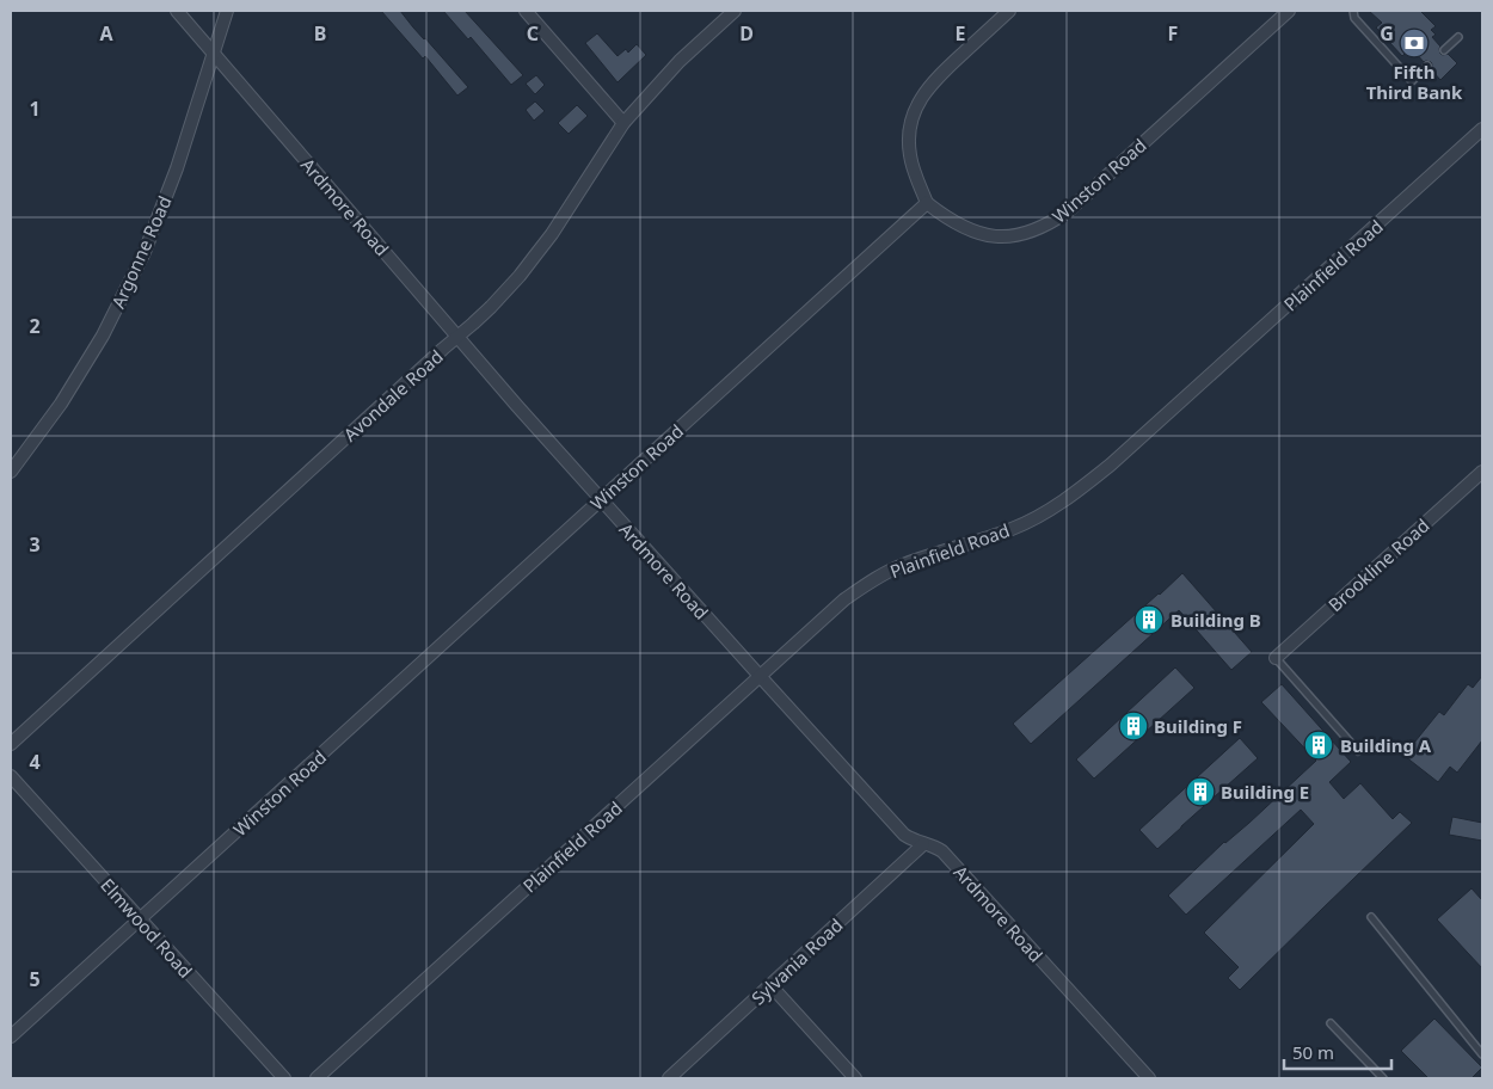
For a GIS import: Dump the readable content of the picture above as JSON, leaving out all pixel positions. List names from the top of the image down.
{
  "streets": {
    "street": [
      "Winston Road",
      "Ardmore Road",
      "Argonne Road",
      "Plainfield Road",
      "Avondale Road",
      "Brookline Road",
      "Elmwood Road",
      "Sylvania Road"
    ]
  },
  "crossings": [
    ["Winston Road", "Ardmore Road"],
    ["Winston Road", "Elmwood Road"],
    ["Ardmore Road", "Argonne Road"],
    ["Ardmore Road", "Plainfield Road"],
    ["Ardmore Road", "Avondale Road"],
    ["Ardmore Road", "Sylvania Road"]
  ],
  "places": {
    "bank": ["Fifth Third Bank"],
    "building": [
      "Building B",
      "Building F",
      "Building A",
      "Building E"
    ]
  },
  "scale_bar": "50 m",
  "grid": {
    "columns": [
      "A",
      "B",
      "C",
      "D",
      "E",
      "F",
      "G"
    ],
    "rows": [
      "1",
      "2",
      "3",
      "4",
      "5"
    ]
  }
}
